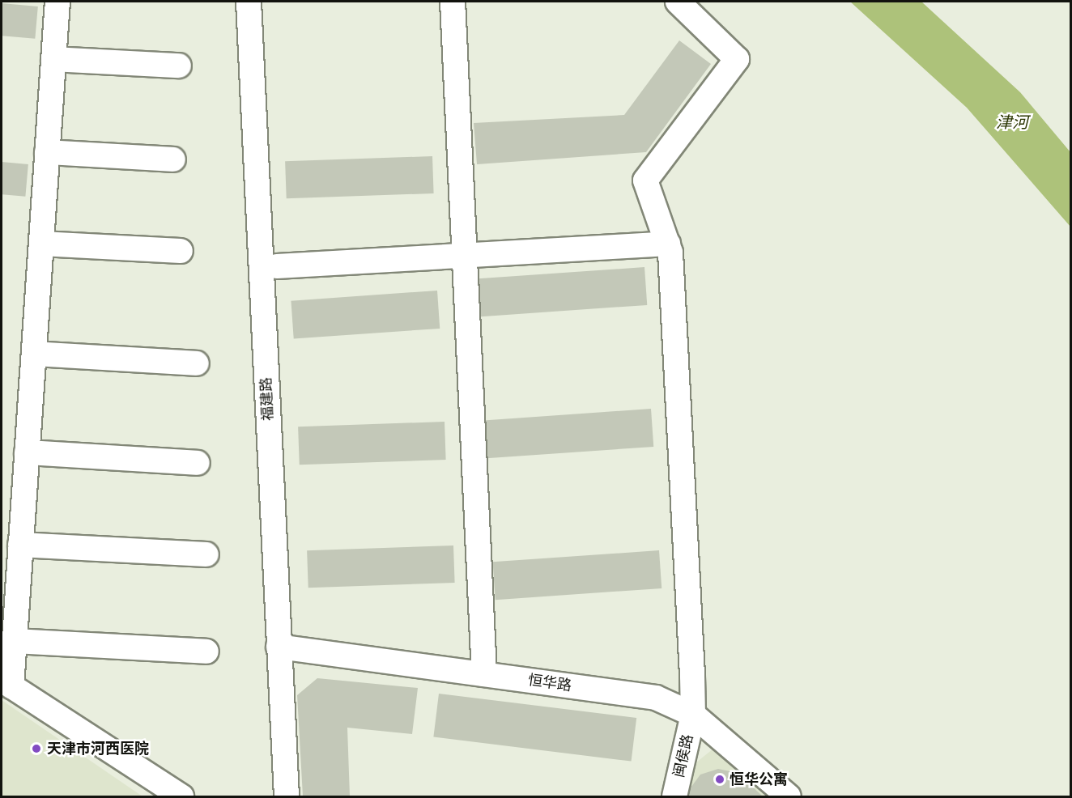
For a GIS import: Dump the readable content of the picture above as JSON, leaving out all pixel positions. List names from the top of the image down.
{
  "streets": {
    "street": ["福建路", "恒华路", "闽侯路"]
  },
  "crossings": [
    ["福建路", "恒华路"],
    ["恒华路", "闽侯路"]
  ],
  "water": ["津河"],
  "places": ["天津市河西医院", "恒华公寓"]
}
